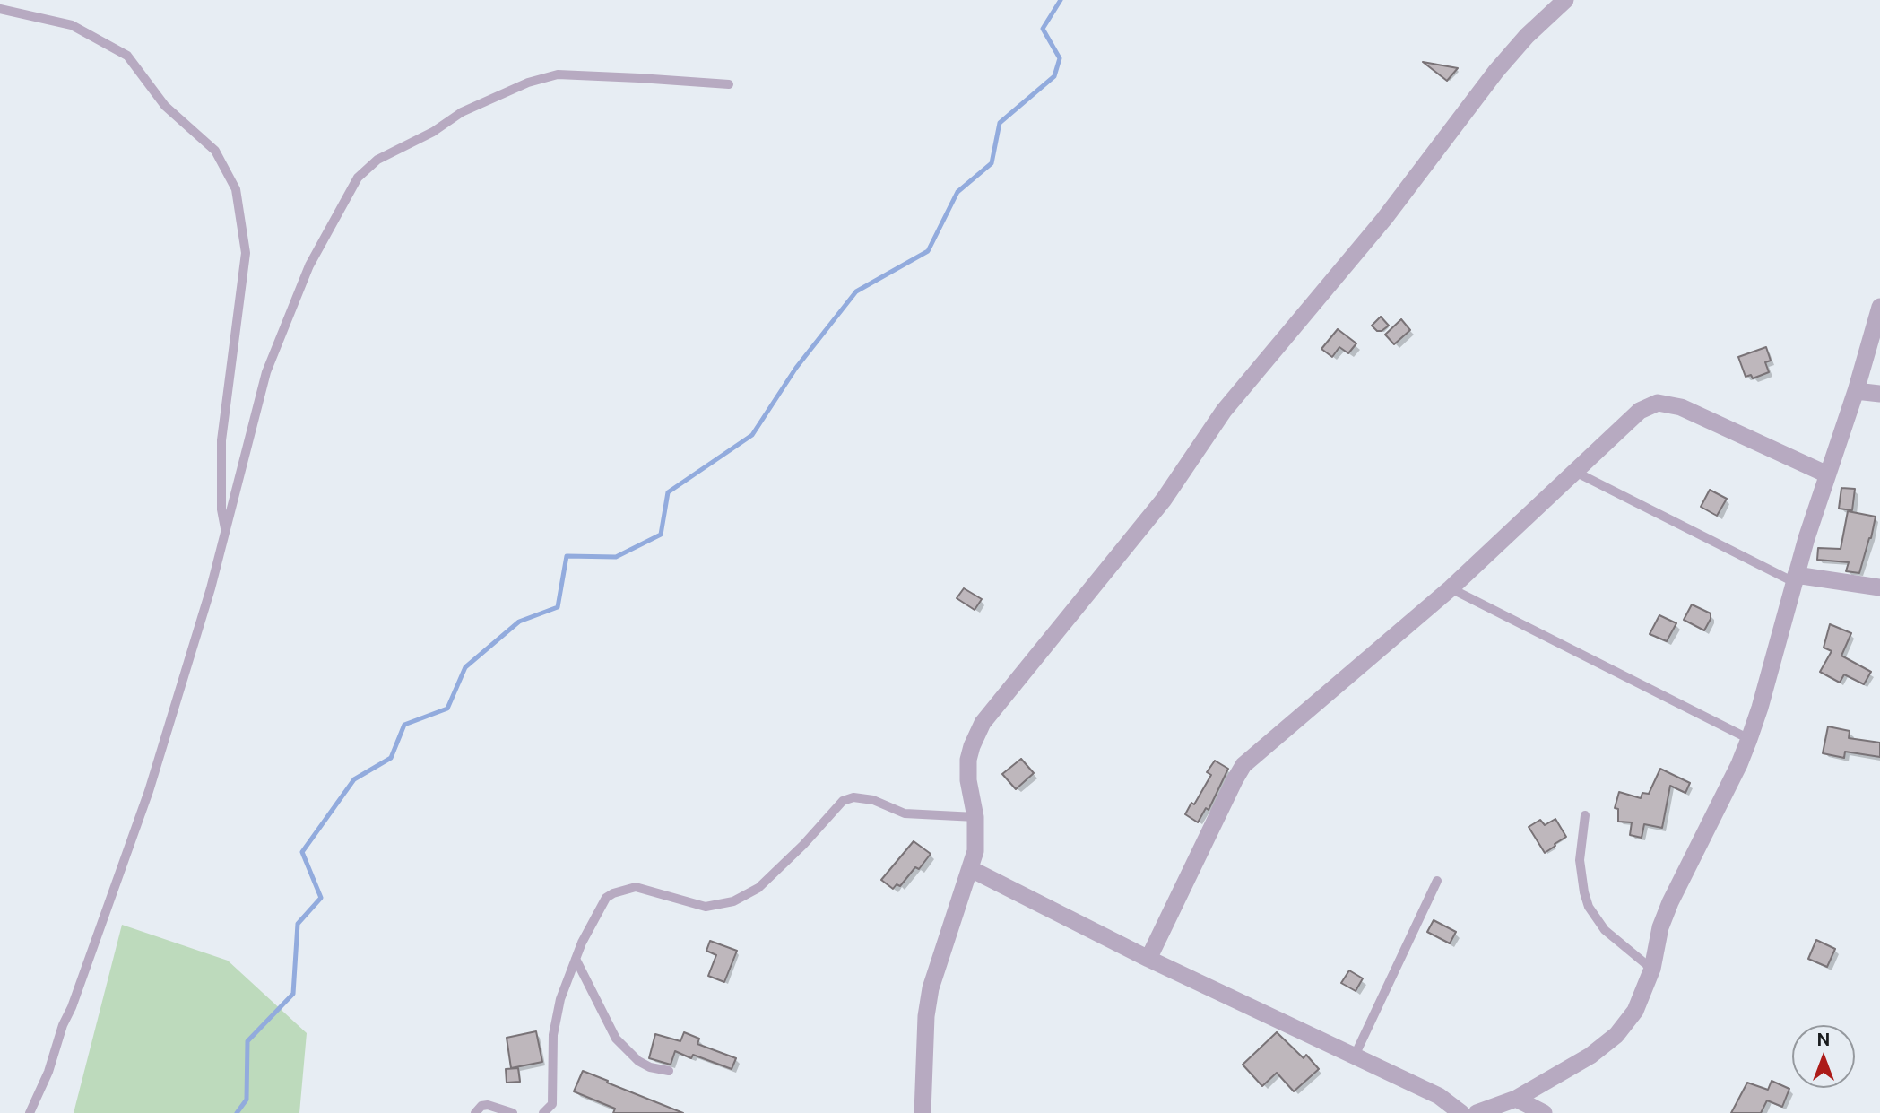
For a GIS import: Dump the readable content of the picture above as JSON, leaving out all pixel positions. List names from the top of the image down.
{
  "north": "top"
}
